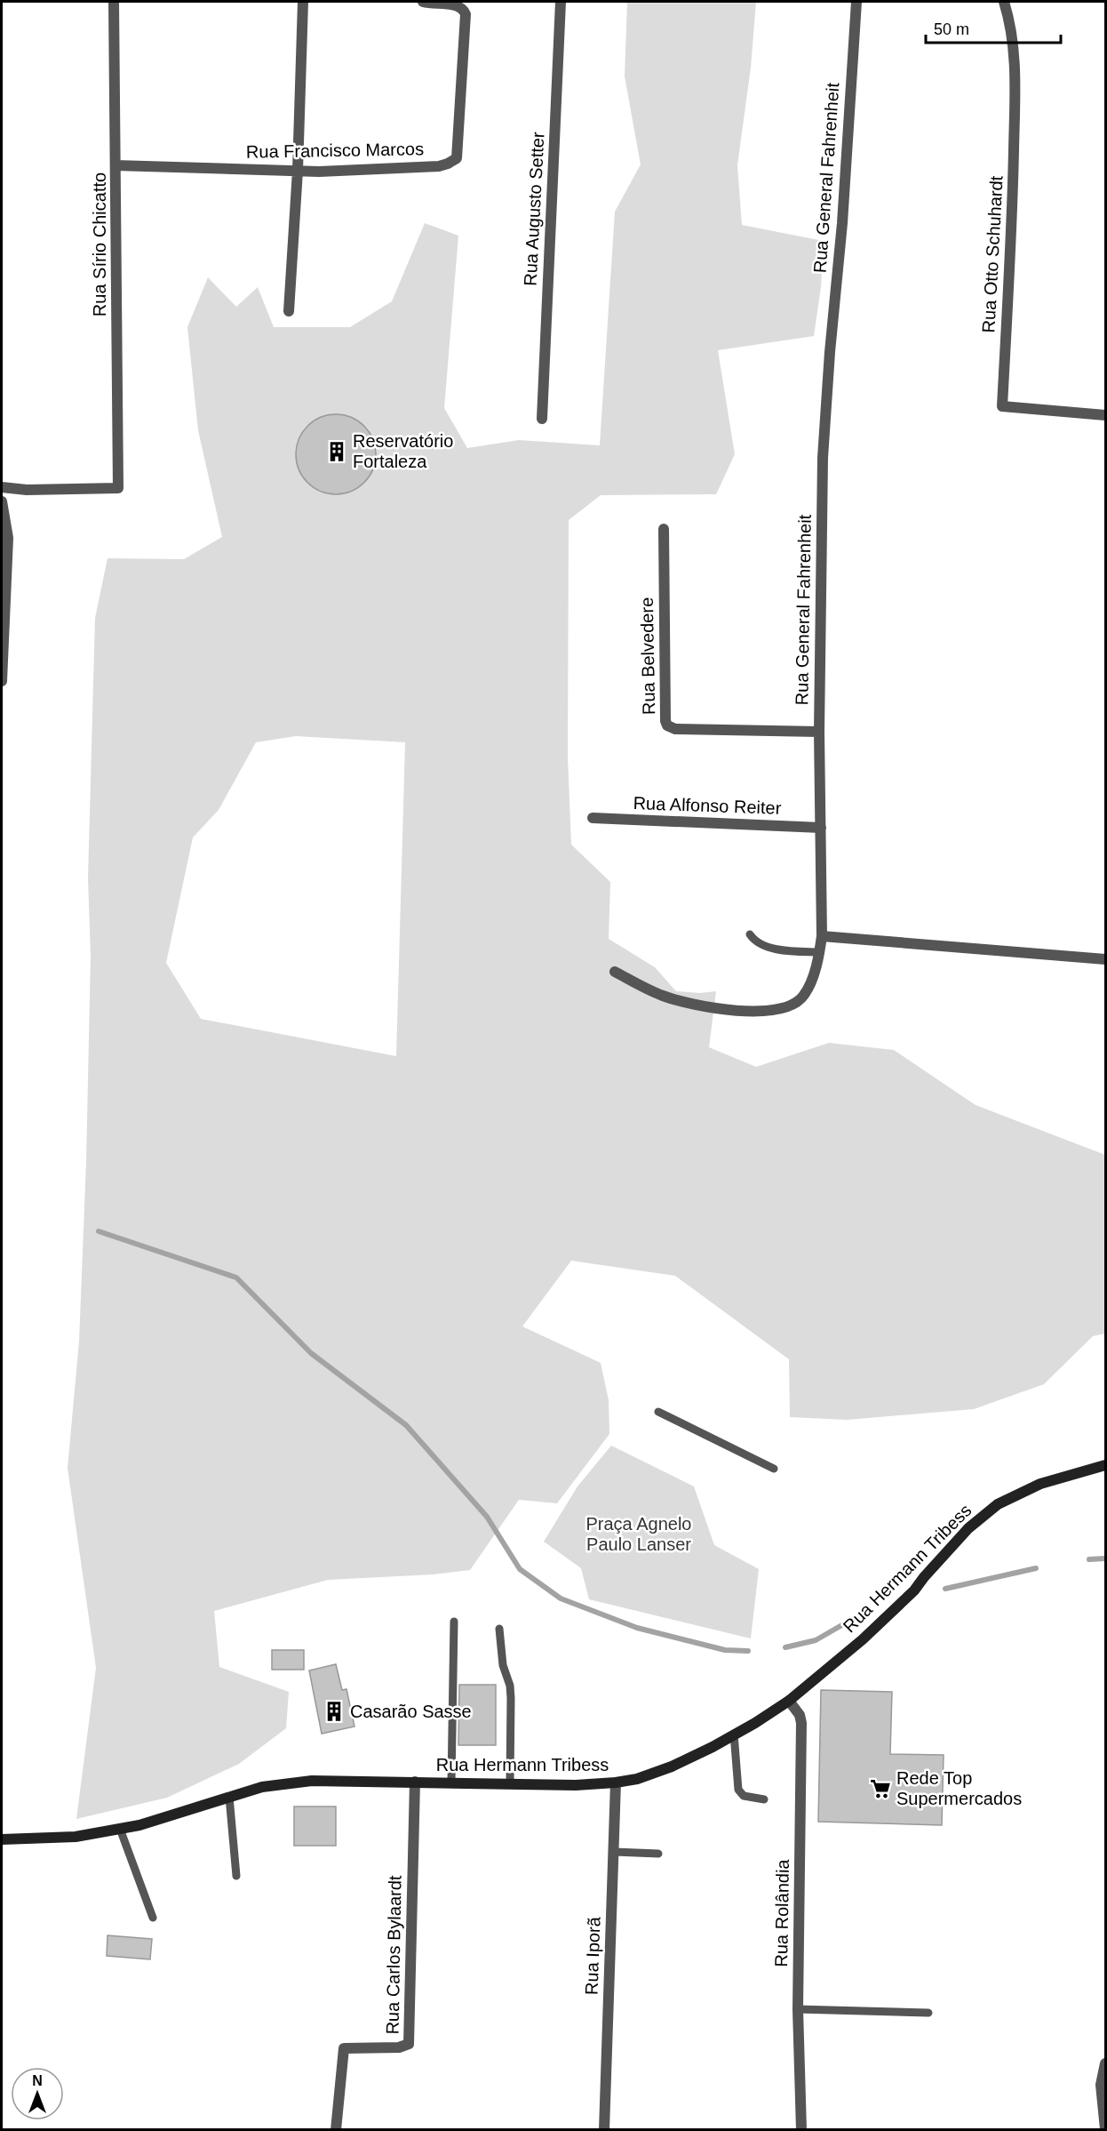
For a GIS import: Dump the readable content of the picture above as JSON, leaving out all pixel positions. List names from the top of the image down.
{
  "streets": {
    "main road": ["Rua Hermann Tribess"],
    "street": [
      "Rua Francisco Marcos",
      "Rua General Fahrenheit",
      "Rua Augusto Setter",
      "Rua Sírio Chicatto",
      "Rua Otto Schuhardt",
      "Rua Belvedere",
      "Rua Alfonso Reiter",
      "Rua Rolândia",
      "Rua Carlos Bylaardt",
      "Rua Iporã"
    ]
  },
  "crossings": [
    ["Rua Francisco Marcos", "Rua Sírio Chicatto"],
    ["Rua General Fahrenheit", "Rua Belvedere"],
    ["Rua General Fahrenheit", "Rua Alfonso Reiter"],
    ["Rua Hermann Tribess", "Rua Rolândia"],
    ["Rua Hermann Tribess", "Rua Carlos Bylaardt"],
    ["Rua Hermann Tribess", "Rua Iporã"]
  ],
  "parks": ["Praça Agnelo Paulo Lanser"],
  "places": {
    "building": ["Reservatório Fortaleza", "Casarão Sasse"],
    "supermarket": ["Rede Top Supermercados"]
  },
  "scale_bar": "50 m",
  "north": "top"
}
